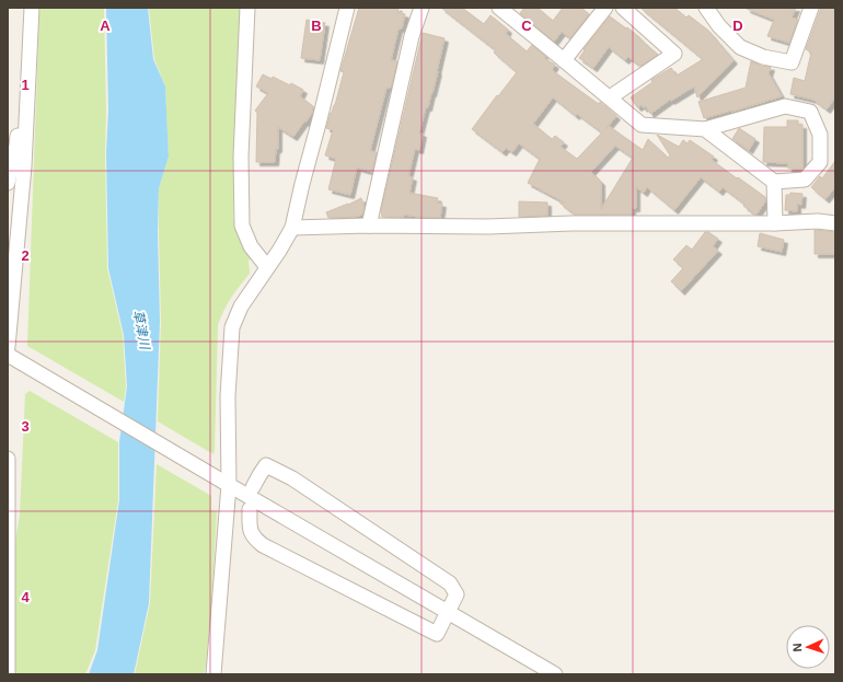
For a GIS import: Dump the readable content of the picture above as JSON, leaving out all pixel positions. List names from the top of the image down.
{
  "water": ["草津川"],
  "north": "left",
  "grid": {
    "columns": [
      "A",
      "B",
      "C",
      "D"
    ],
    "rows": [
      "1",
      "2",
      "3",
      "4"
    ]
  }
}
